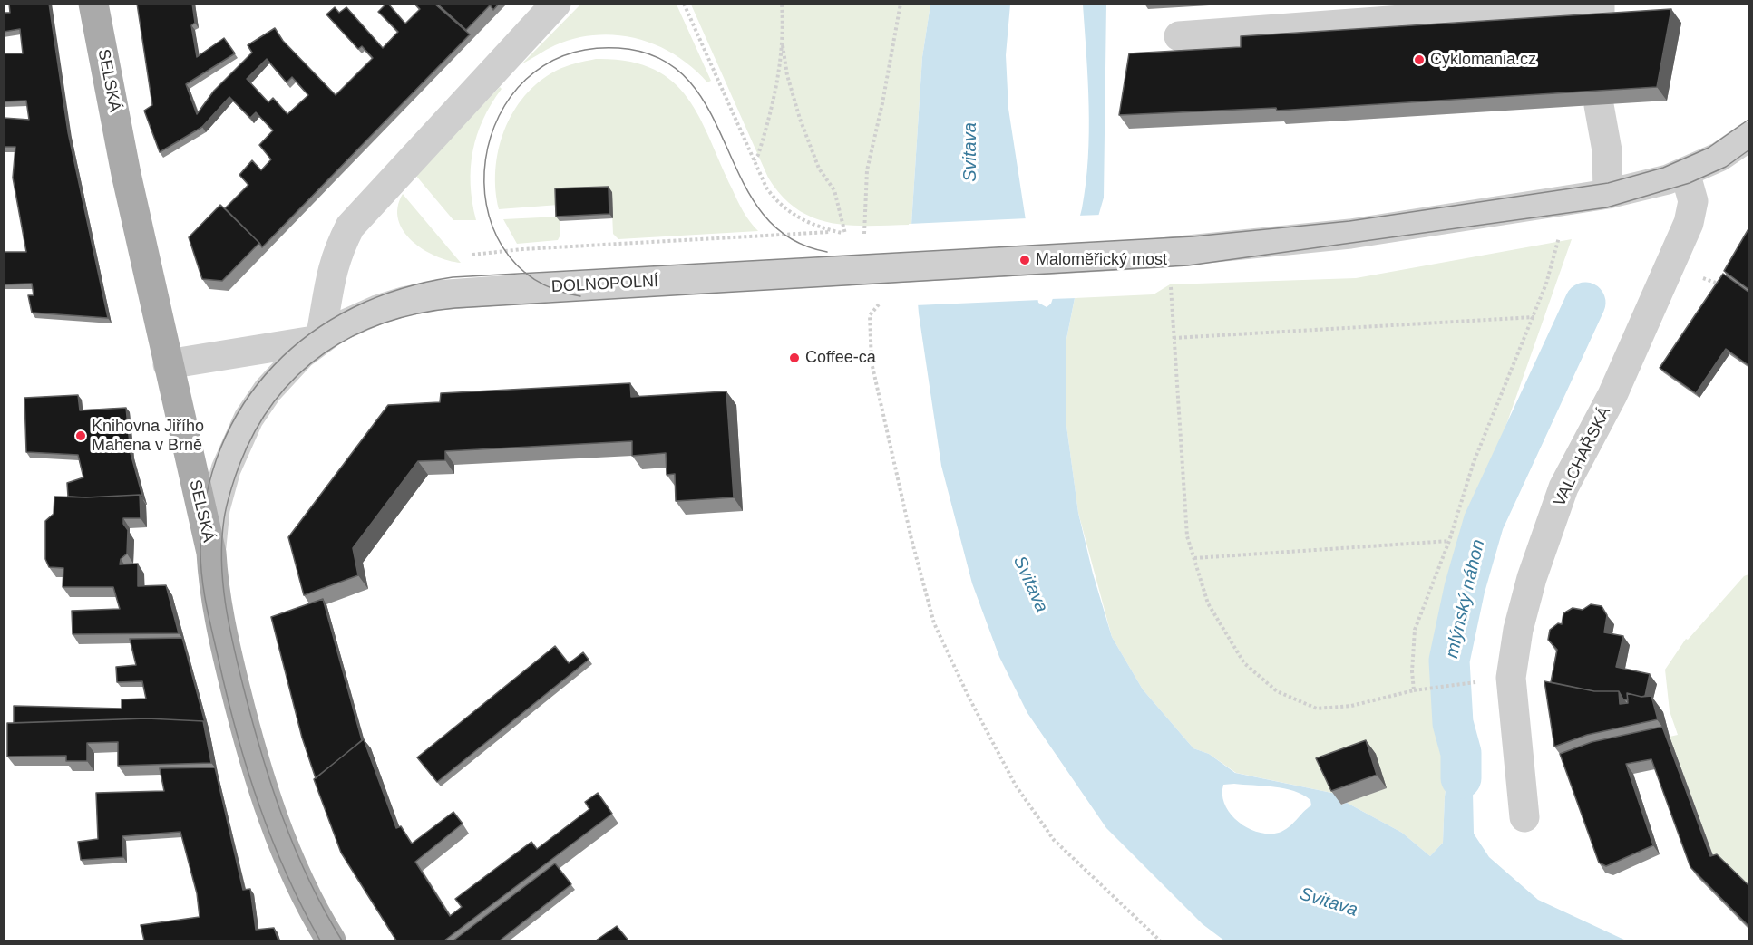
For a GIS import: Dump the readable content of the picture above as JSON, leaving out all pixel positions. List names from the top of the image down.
{
  "streets": {
    "main road": ["SELSKÁ"],
    "street": ["DOLNOPOLNÍ", "VALCHAŘSKÁ"]
  },
  "crossings": [
    ["SELSKÁ", "DOLNOPOLNÍ"]
  ],
  "water": ["Svitava", "mlýnský náhon"],
  "places": [
    "Cyklomania.cz",
    "Maloměřický most",
    "Coffee-ca",
    "Knihovna Jiřího Mahena v Brně"
  ]
}
